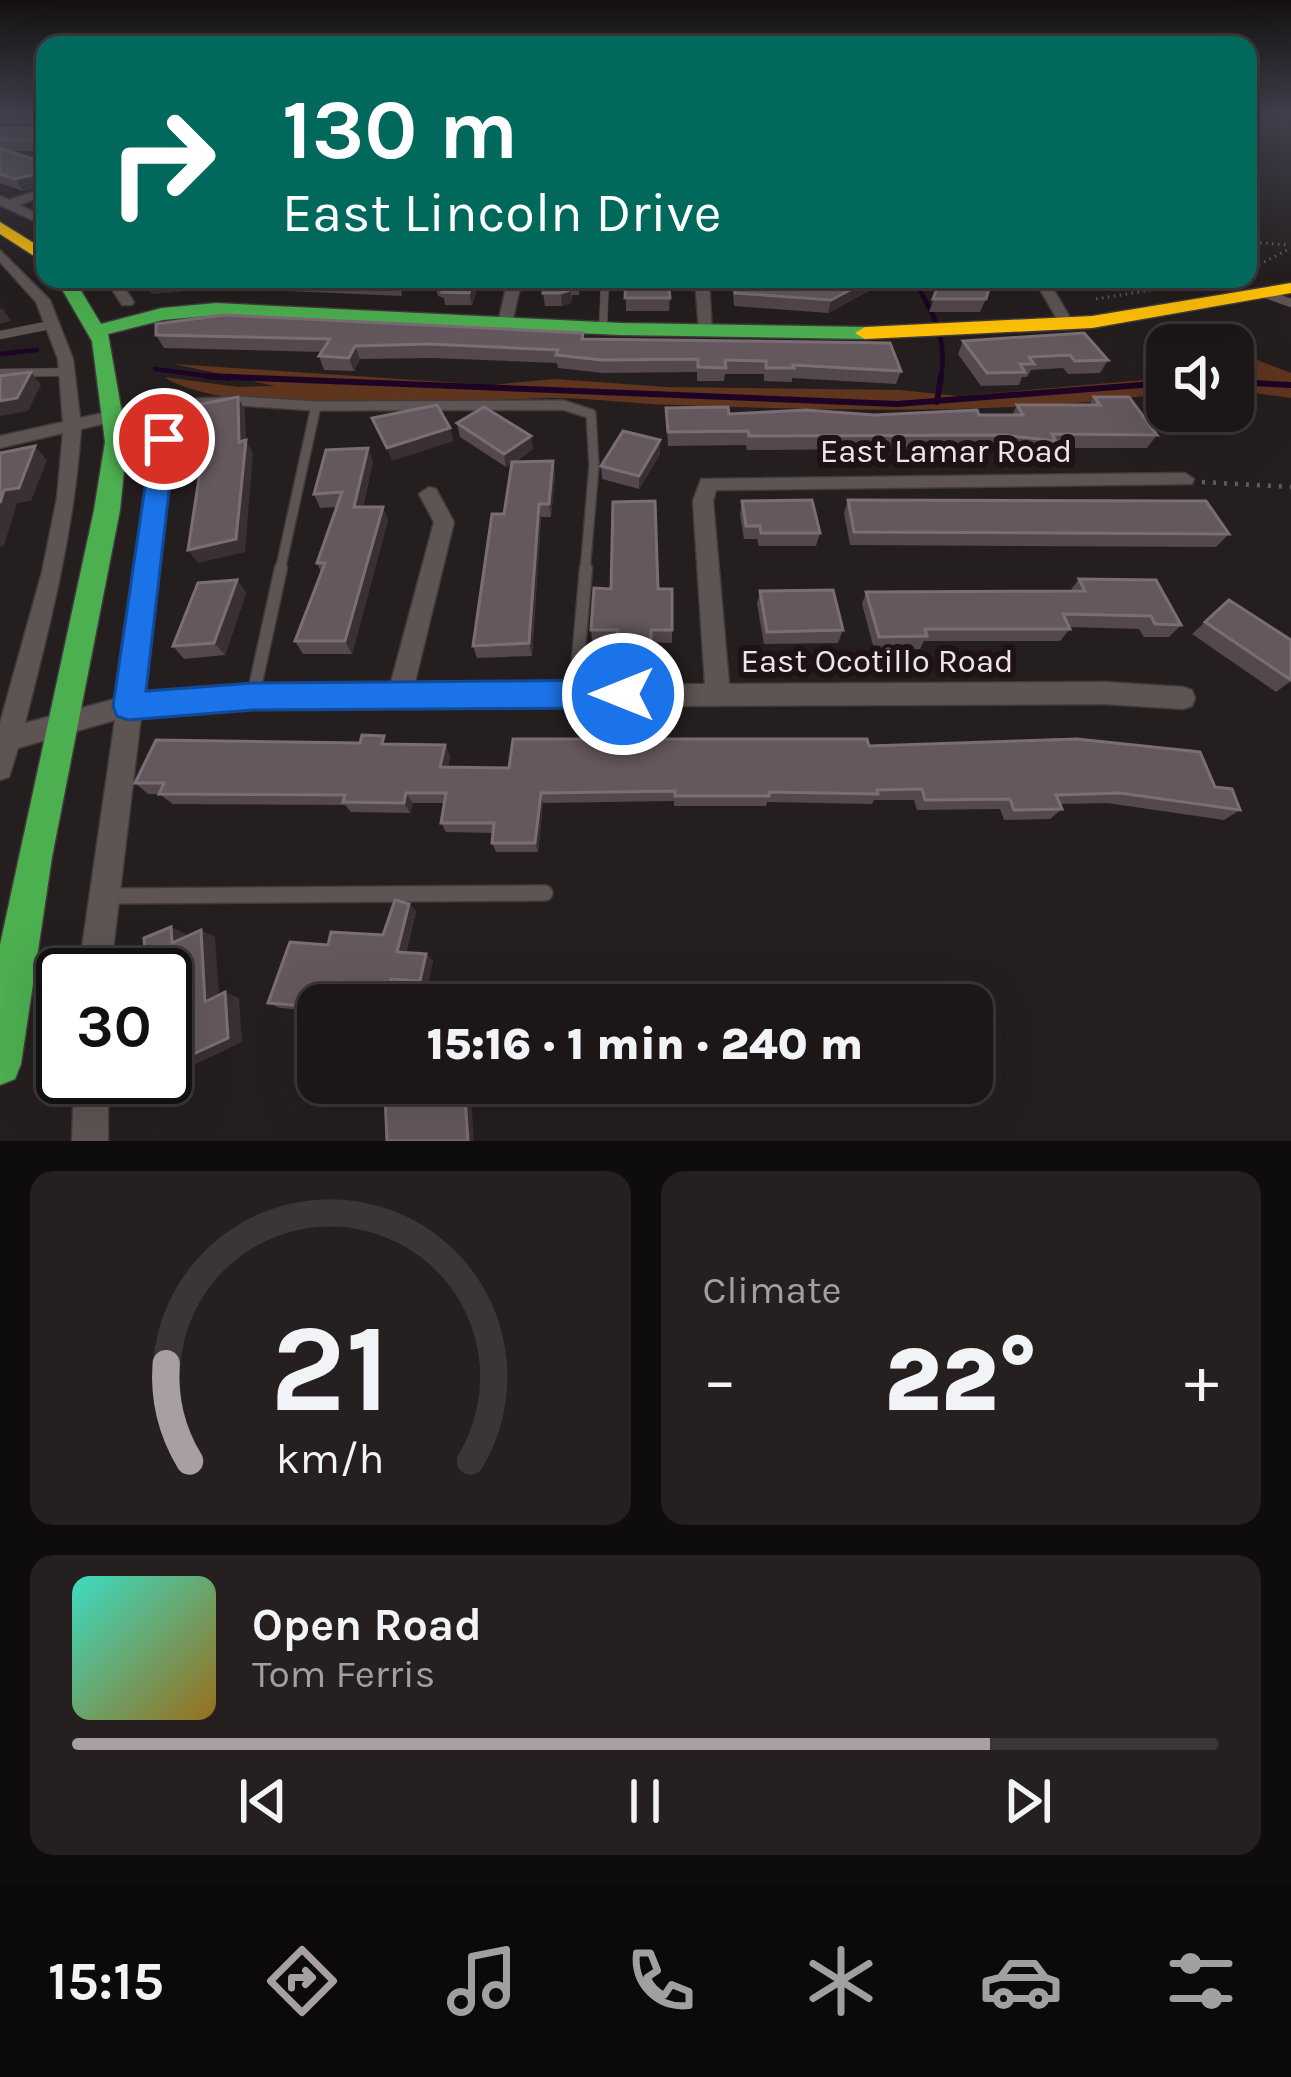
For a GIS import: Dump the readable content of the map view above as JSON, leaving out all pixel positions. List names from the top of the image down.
{
  "streets": {
    "street": ["East Lamar Road", "East Ocotillo Road"]
  },
  "crossings": [
    ["East Lamar Road", "East Ocotillo Road"]
  ],
  "page": {
    "turn": ["130 m", "East Lincoln Drive"],
    "limit": "30",
    "trip": "15:16 · 1 min · 240 m",
    "tile": "Climate",
    "heat": ["−", "22°", "+"],
    "song": ["Open Road", "Tom Ferris"],
    "tabs": "15:15",
    "gauge": ["21", "km/h"]
  }
}
